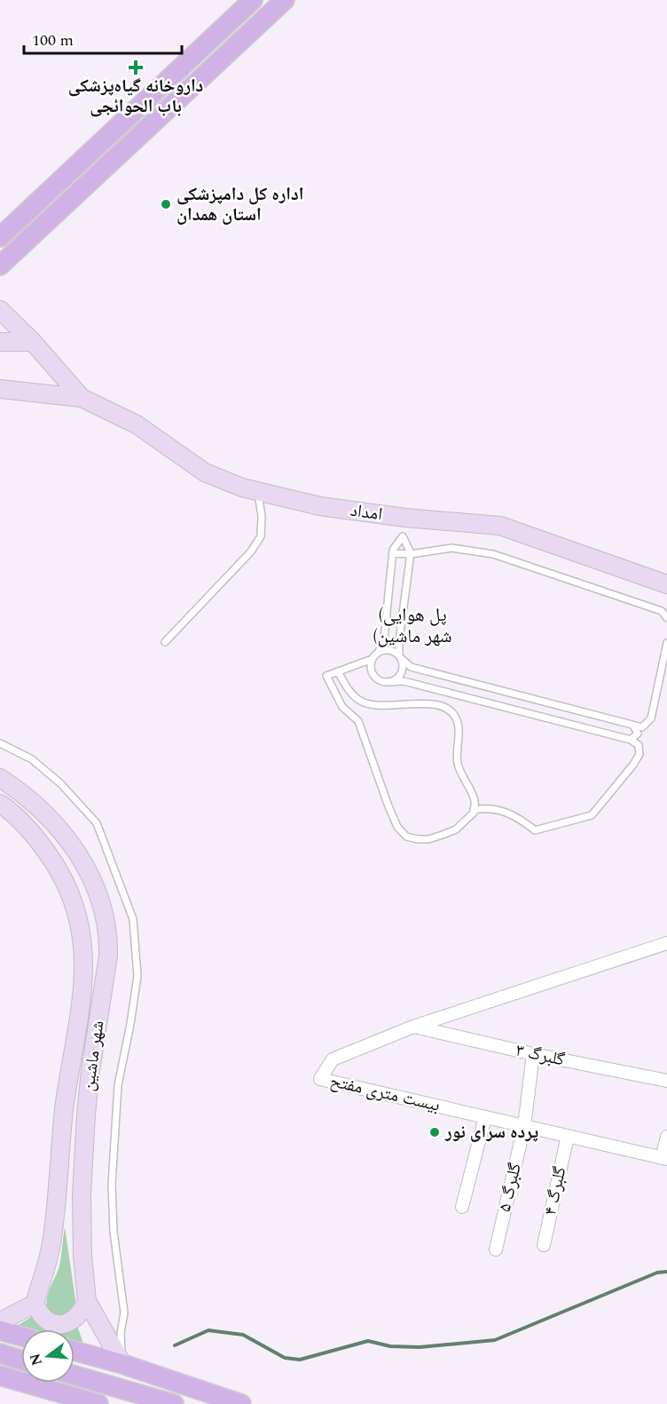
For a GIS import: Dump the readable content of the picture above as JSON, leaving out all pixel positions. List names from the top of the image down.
{
  "streets": {
    "street": [
      "امداد",
      "گلبرگ ۳",
      "شهر ماشین",
      "بیست متری مفتح",
      "گلبرگ ۵",
      "گلبرگ ۴"
    ]
  },
  "crossings": [
    ["گلبرگ ۳", "بیست متری مفتح"],
    ["گلبرگ ۳", "گلبرگ ۵"],
    ["بیست متری مفتح", "گلبرگ ۵"],
    ["بیست متری مفتح", "گلبرگ ۴"]
  ],
  "districts": ["(پل هوایی (شهر ماشین"],
  "places": {
    "health": ["داروخانه گیاه‌پزشکی باب الحوائجی"],
    "other": ["اداره کل دامپزشکی استان همدان", "پرده سرای نور"]
  },
  "scale_bar": "100 m",
  "north": "left"
}
